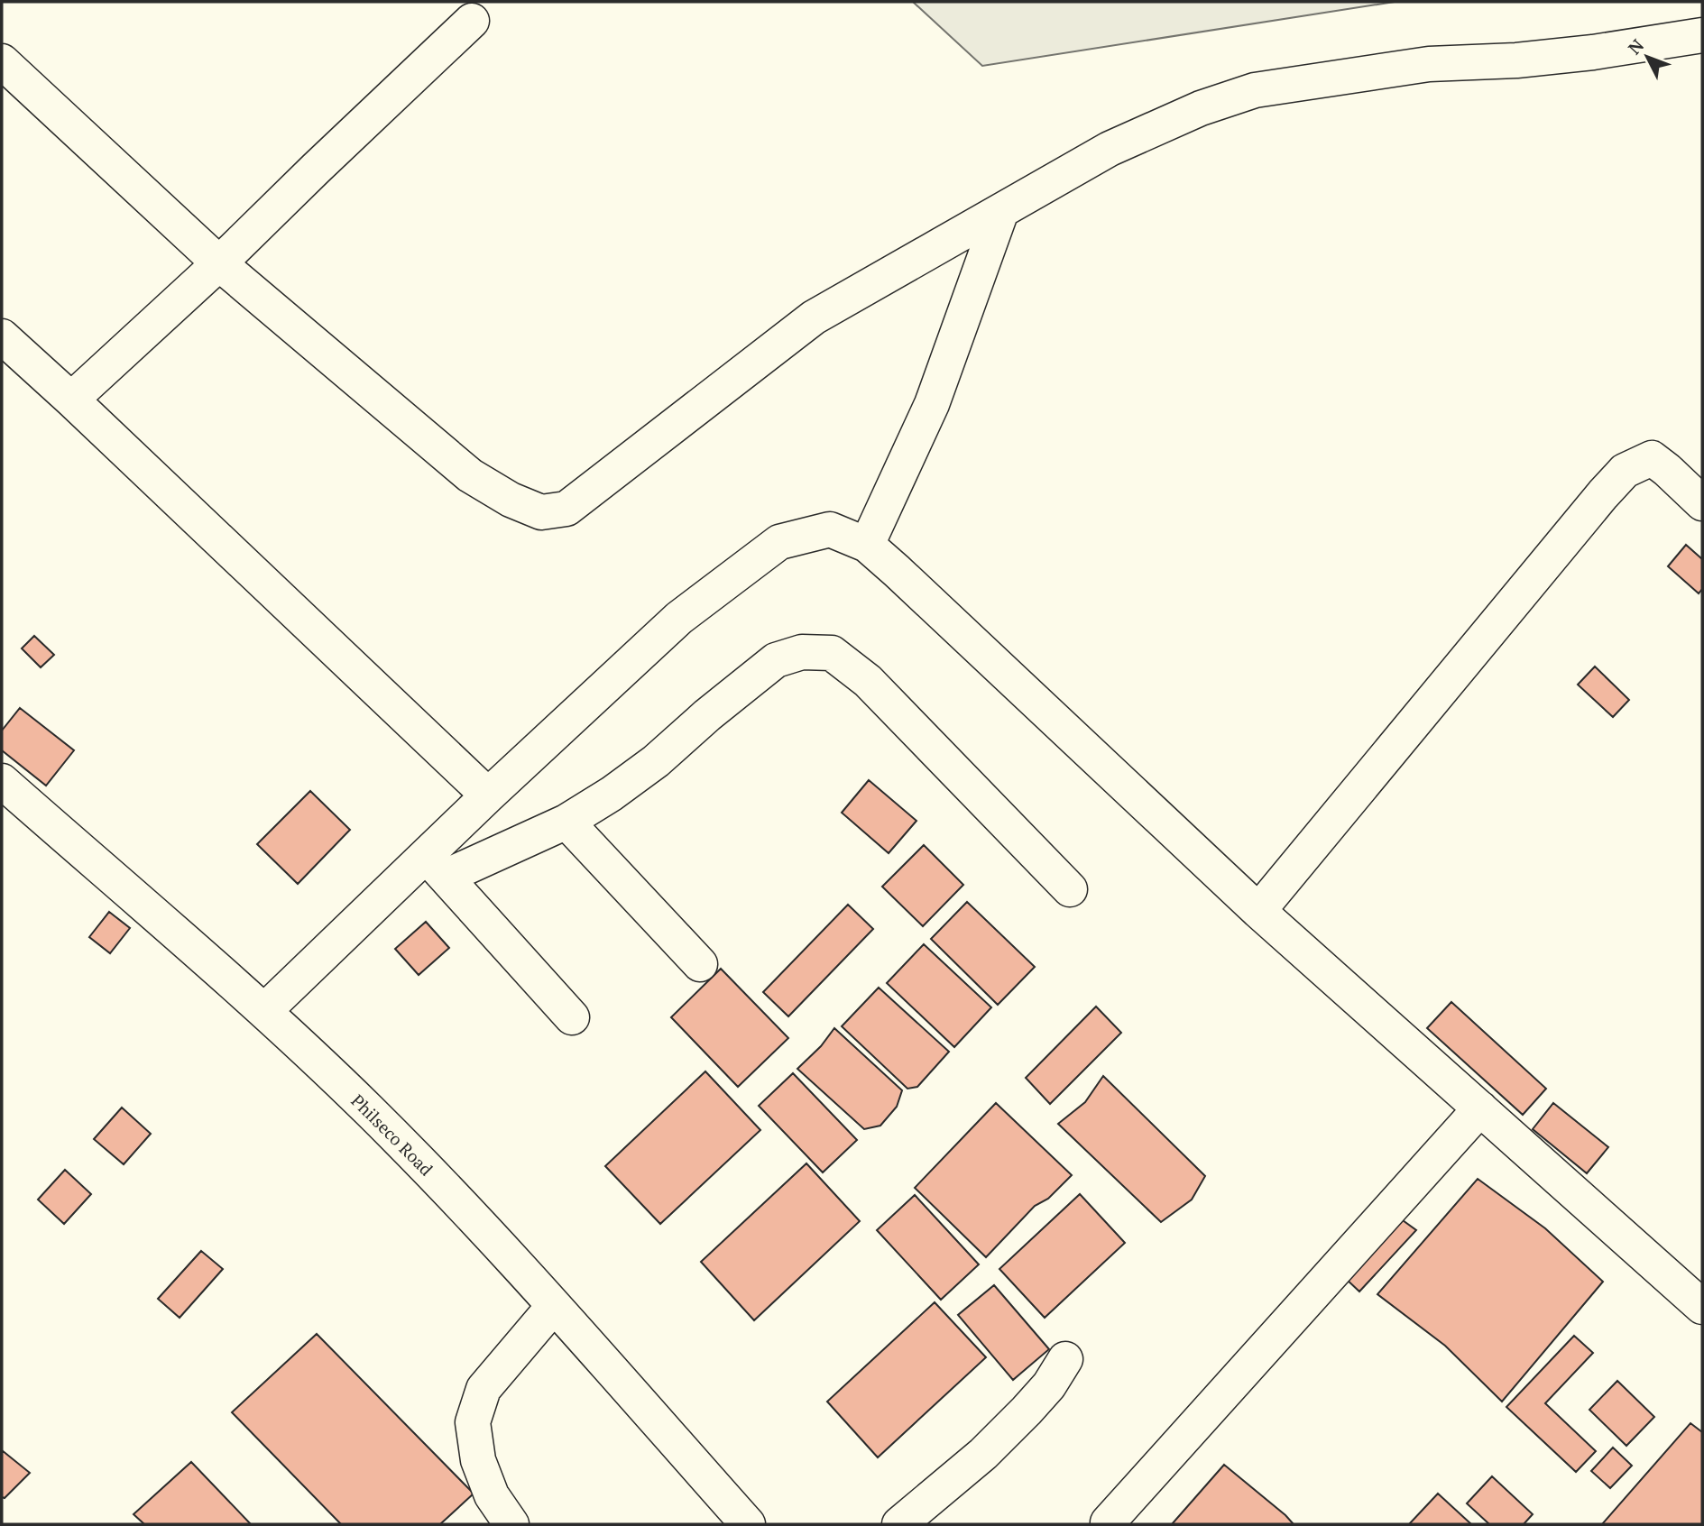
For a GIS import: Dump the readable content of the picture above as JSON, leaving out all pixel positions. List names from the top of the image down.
{
  "streets": {
    "street": ["Philseco Road"]
  },
  "north": "top left"
}
